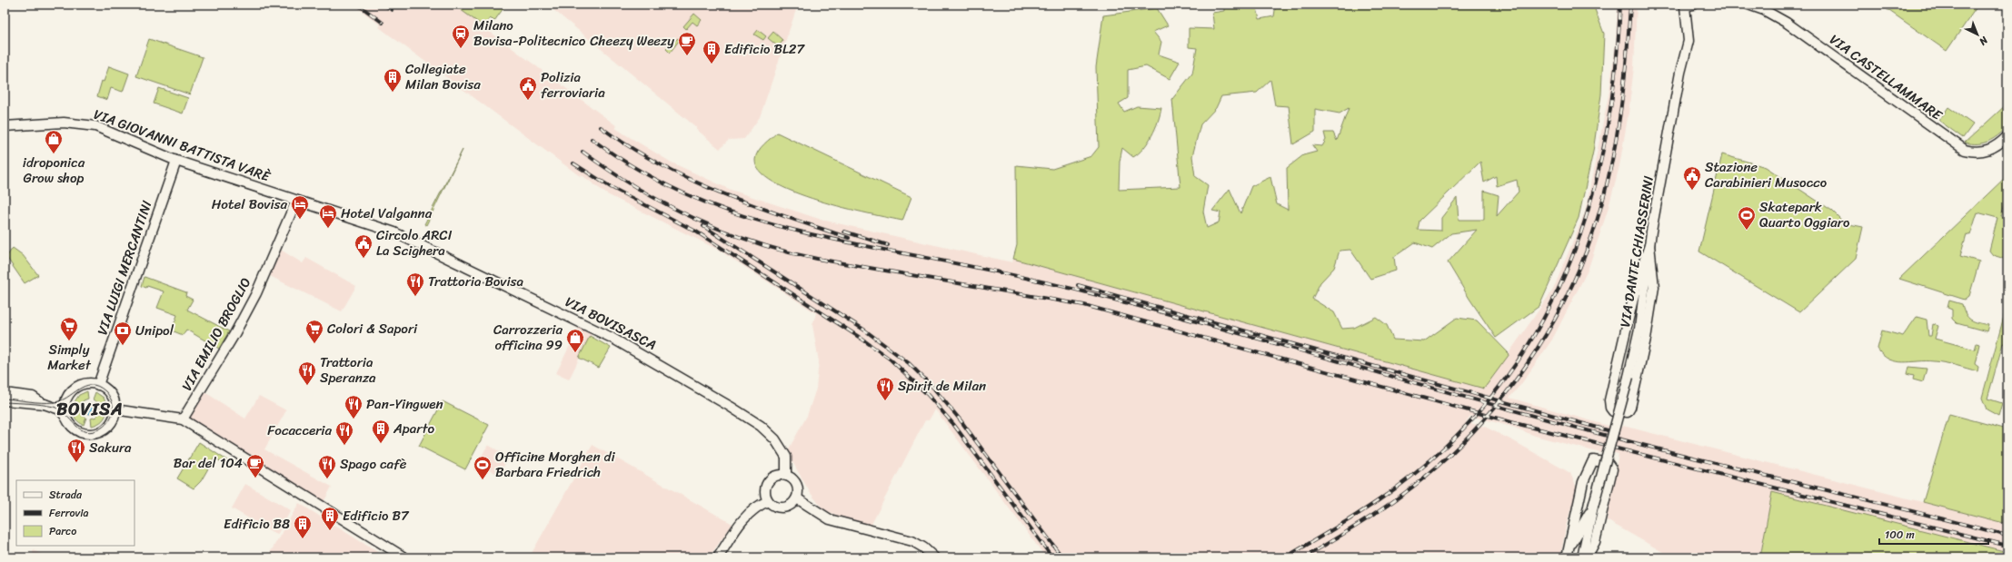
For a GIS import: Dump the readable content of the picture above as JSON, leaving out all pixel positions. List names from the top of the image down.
{
  "streets": {
    "street": [
      "VIA CASTELLAMMARE",
      "VIA GIOVANNI BATTISTA VARÈ",
      "VIA DANTE CHIASSERINI",
      "VIA LUIGI MERCANTINI",
      "VIA BOVISASCA",
      "VIA EMILIO BROGLIO"
    ]
  },
  "crossings": [
    ["VIA GIOVANNI BATTISTA VARÈ", "VIA LUIGI MERCANTINI"],
    ["VIA GIOVANNI BATTISTA VARÈ", "VIA BOVISASCA"],
    ["VIA GIOVANNI BATTISTA VARÈ", "VIA EMILIO BROGLIO"]
  ],
  "districts": ["BOVISA"],
  "places": {
    "station": ["Milano Bovisa-Politecnico"],
    "cafe": ["Cheezy Weezy", "Bar del 104"],
    "building": [
      "Edificio BL27",
      "Collegiate Milan Bovisa",
      "Aparto",
      "Edificio B7",
      "Edificio B8"
    ],
    "public building": ["Polizia ferroviaria", "Stazione Carabinieri Musocco", "Circolo ARCI La Scighera"],
    "shop": ["idroponica Grow shop", "Carrozzeria officina 99"],
    "hotel": ["Hotel Bovisa", "Hotel Valganna"],
    "sports": ["Skatepark Quarto Oggiaro", "Officine Morghen di Barbara Friedrich"],
    "restaurant": [
      "Trattoria Bovisa",
      "Trattoria Speranza",
      "Spirit de Milan",
      "Pan-Yingwen",
      "Focacceria",
      "Sakura",
      "Spago cafè"
    ],
    "supermarket": ["Simply Market", "Colori & Sapori"],
    "bank": ["Unipol"]
  },
  "legend": ["Strada", "Ferrovia", "Parco"],
  "scale_bar": "100 m",
  "north": "bottom right"
}
